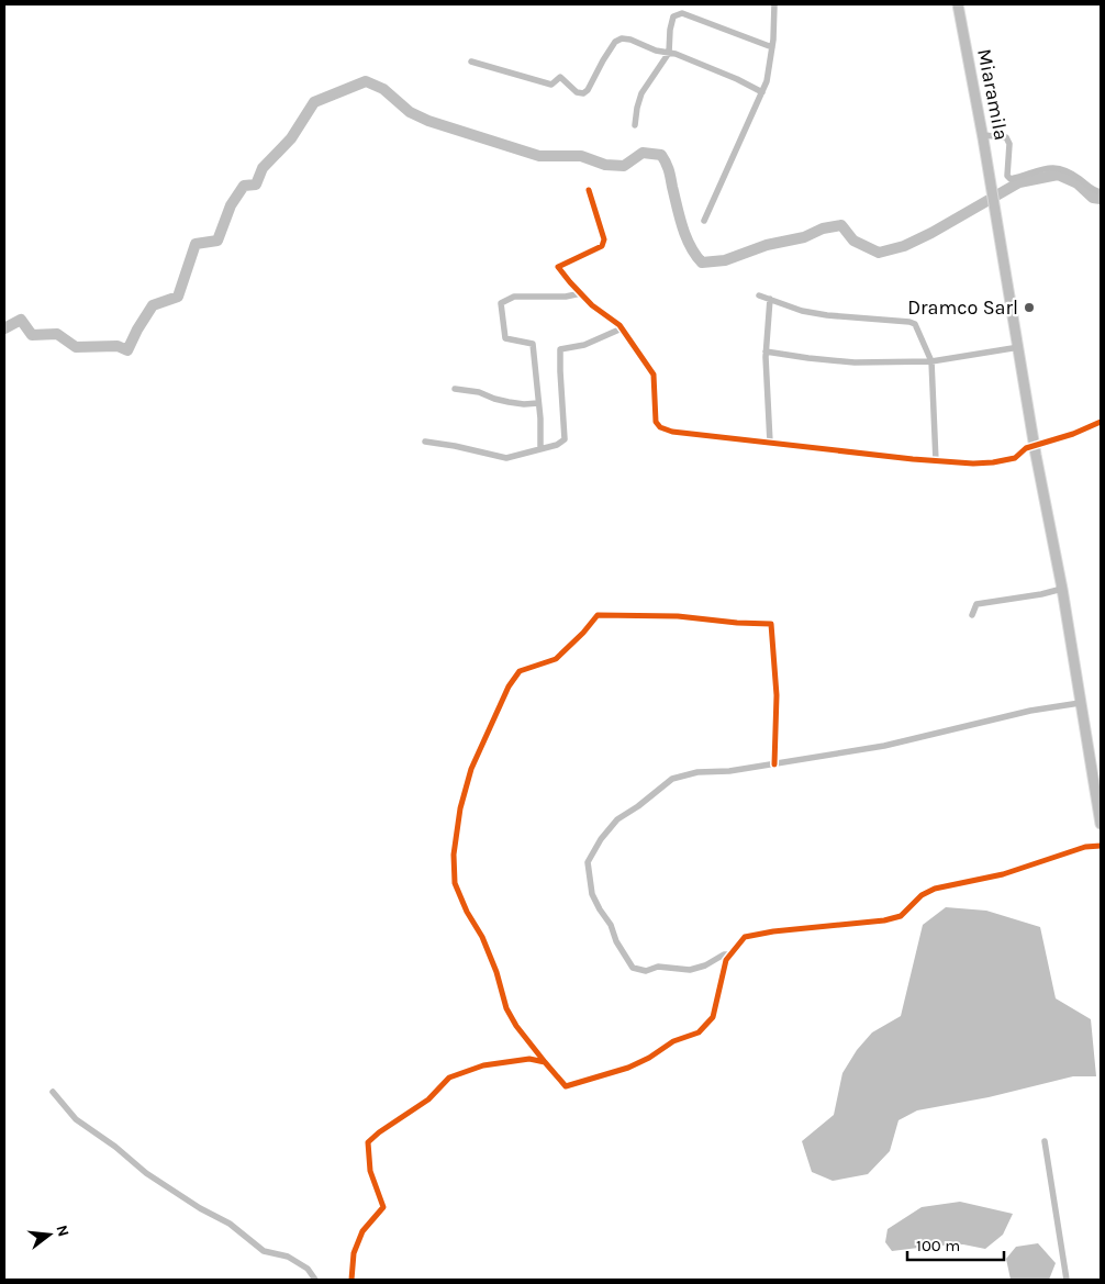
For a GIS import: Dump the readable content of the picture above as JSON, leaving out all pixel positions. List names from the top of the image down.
{
  "streets": {
    "main road": ["Miaramila"]
  },
  "places": ["Dramco Sarl"],
  "scale_bar": "100 m",
  "north": "right"
}
